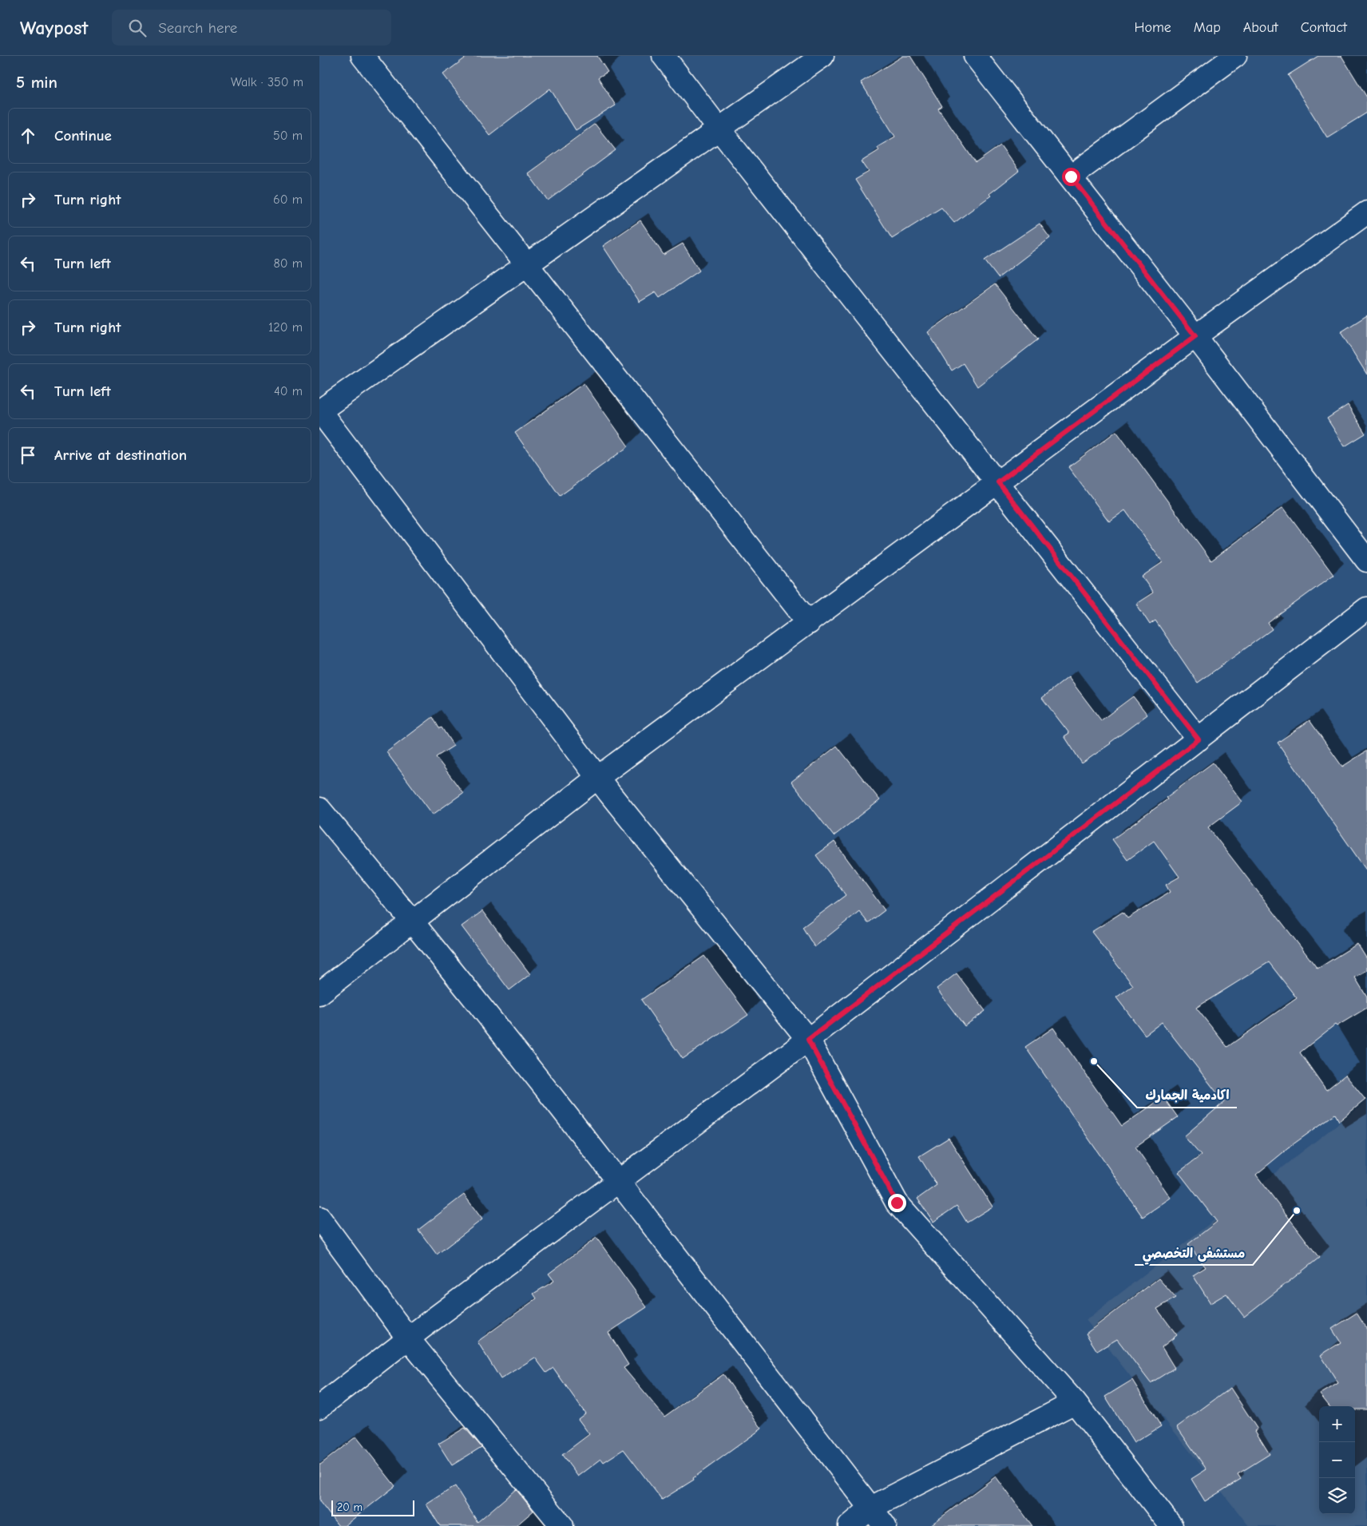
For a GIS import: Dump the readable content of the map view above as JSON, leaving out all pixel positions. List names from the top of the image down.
{
  "places": ["اكادمية الجمارك", "مستشفى التخصصي"],
  "scale_bar": "20 m",
  "page": {
    "header": "Waypost",
    "search": "Search here",
    "nav": [
      "Home",
      "Map",
      "About",
      "Contact"
    ],
    "heading": ["5 min", "Walk · 350 m"],
    "list": [
      ["Continue", "50 m"],
      ["Turn right", "60 m"],
      ["Turn left", "80 m"],
      ["Turn right", "120 m"],
      ["Turn left", "40 m"],
      "Arrive at destination"
    ],
    "map_buttons": ["+", "−"],
    "scale": "20 m"
  }
}
